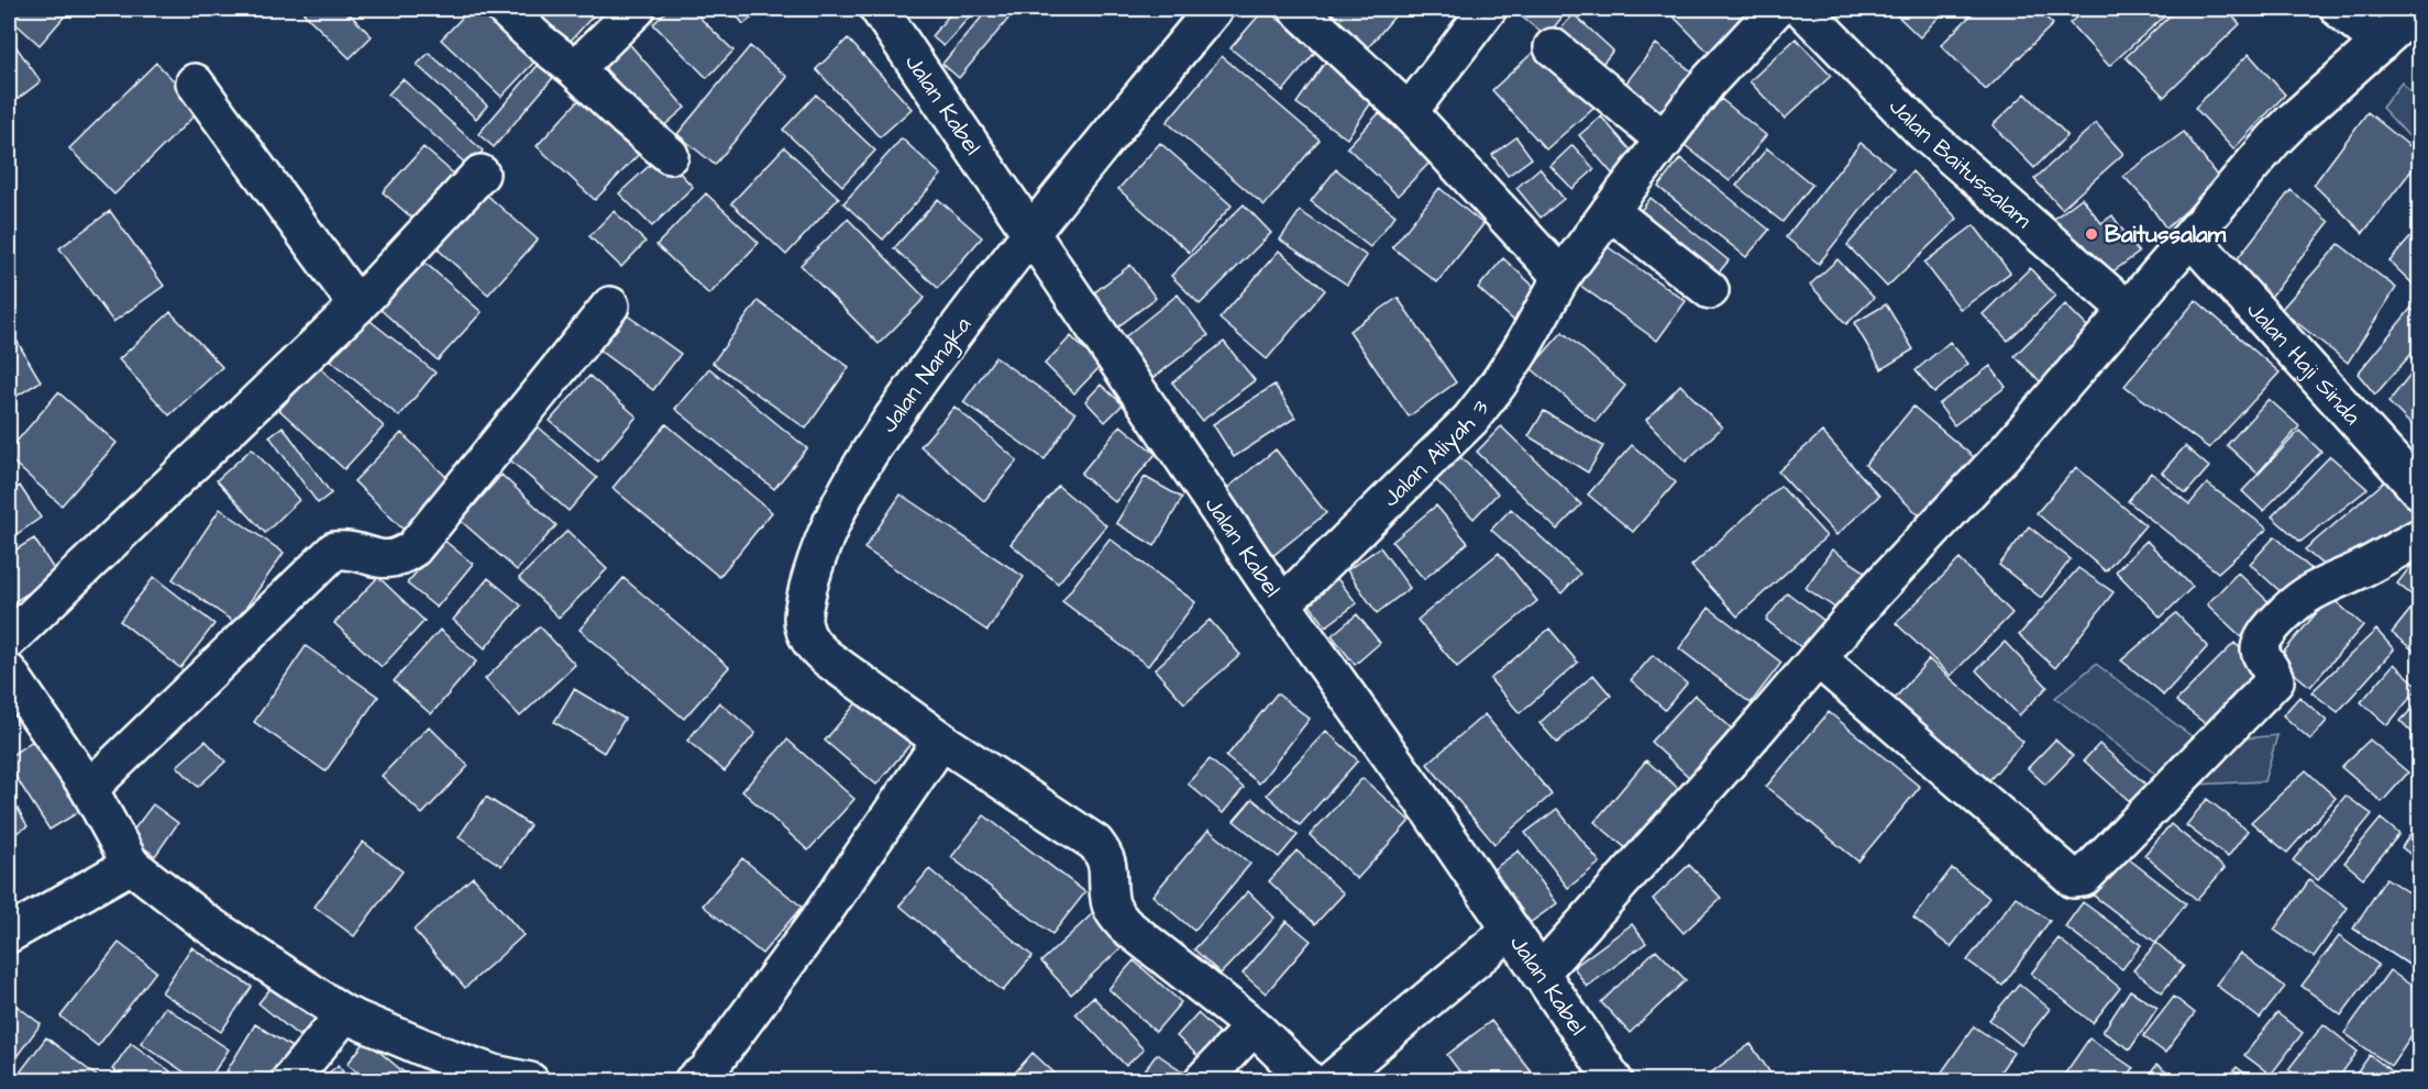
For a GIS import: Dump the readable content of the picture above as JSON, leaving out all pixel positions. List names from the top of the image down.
{
  "streets": {
    "street": [
      "Jalan Kabel",
      "Jalan Baitussalam",
      "Jalan Haji Sinda",
      "Jalan Nangka",
      "Jalan Aliyah 3"
    ]
  },
  "crossings": [
    ["Jalan Kabel", "Jalan Nangka"],
    ["Jalan Kabel", "Jalan Aliyah 3"]
  ],
  "places": ["Baitussalam"]
}
